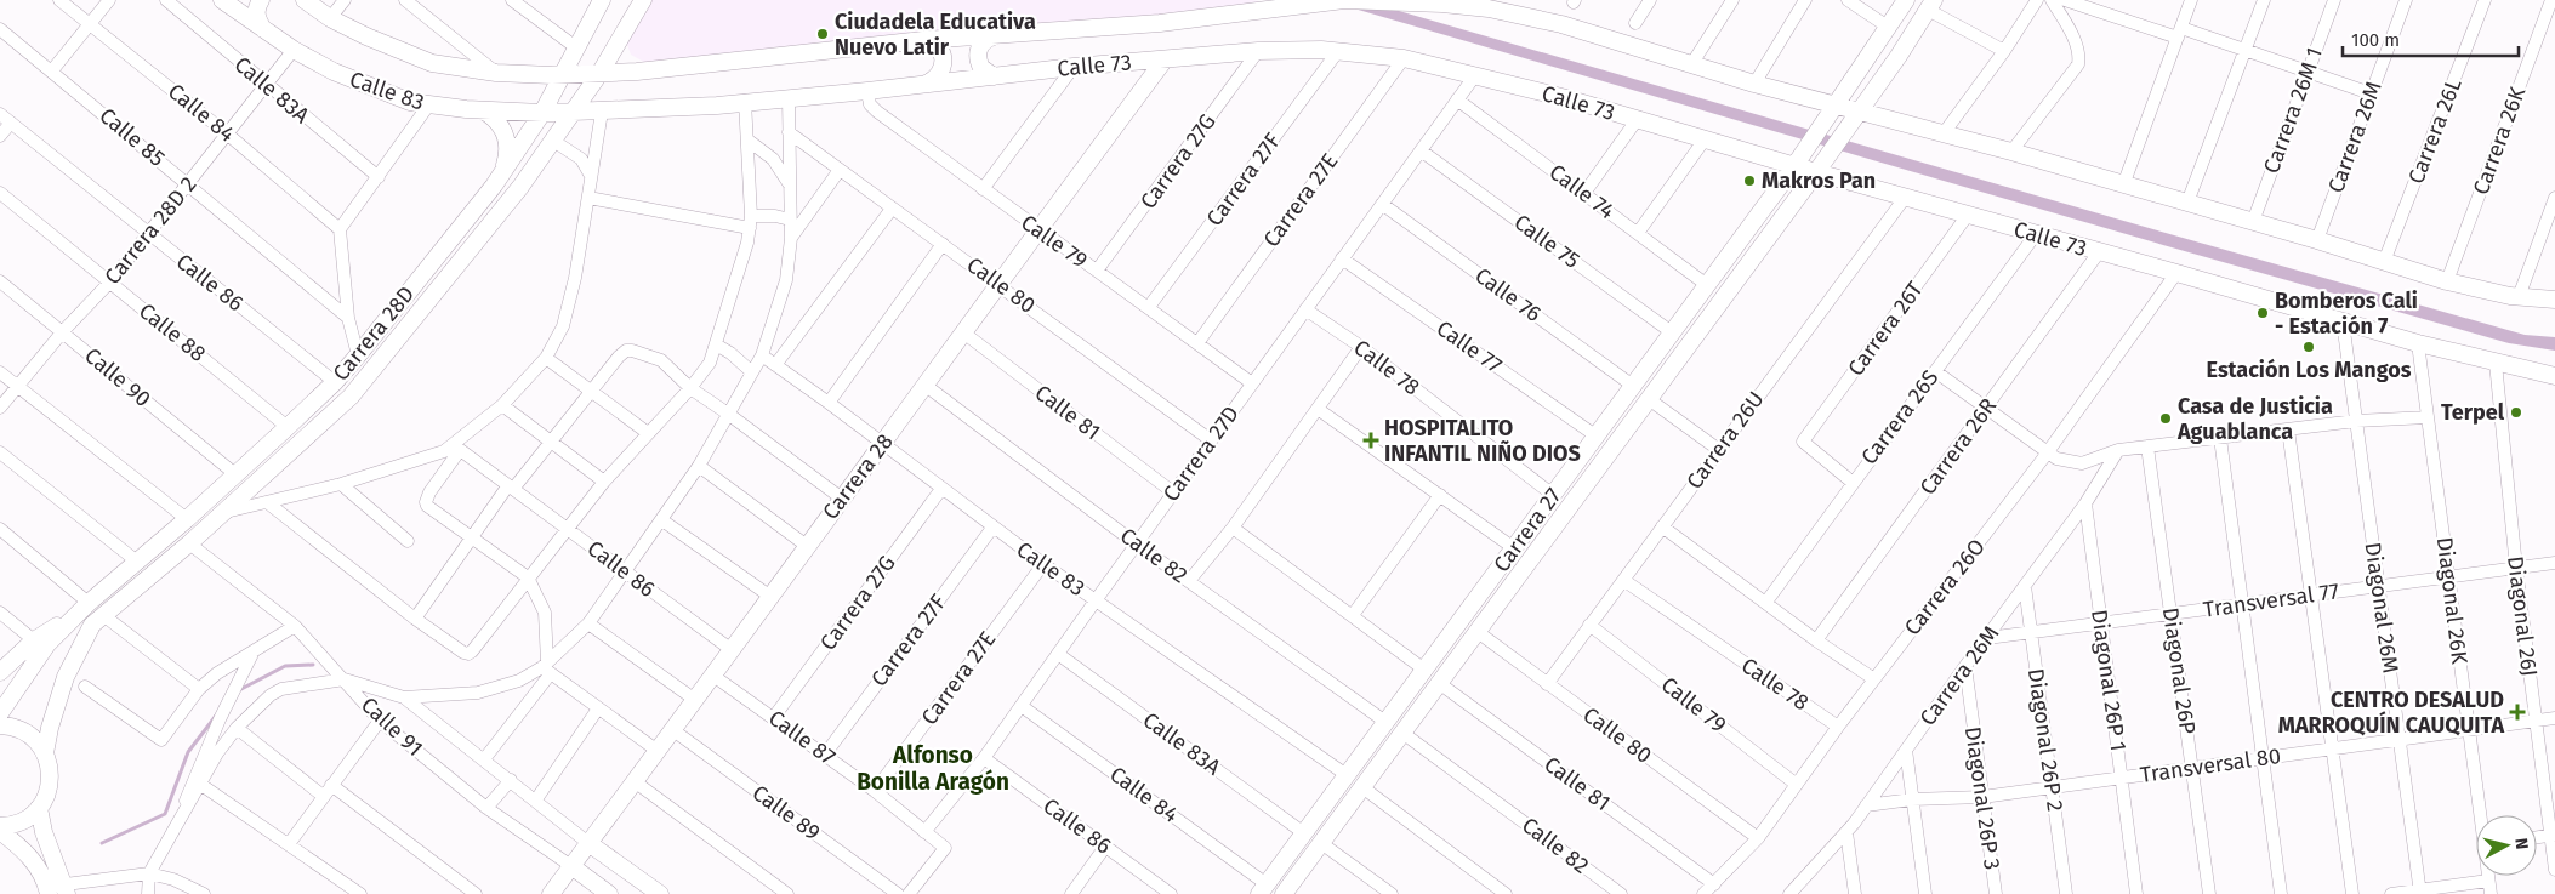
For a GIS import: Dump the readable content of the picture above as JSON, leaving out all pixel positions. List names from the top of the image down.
{
  "streets": {
    "main road": [
      "Calle 73",
      "Calle 83",
      "Carrera 28D",
      "Carrera 28",
      "Carrera 27",
      "Calle 91"
    ],
    "street": [
      "Calle 83A",
      "Carrera 26M 1",
      "Calle 84",
      "Carrera 26L",
      "Calle 85",
      "Carrera 26M",
      "Carrera 26K",
      "Carrera 27G",
      "Carrera 27F",
      "Calle 74",
      "Carrera 27E",
      "Carrera 28D 2",
      "Calle 79",
      "Calle 75",
      "Calle 86",
      "Calle 80",
      "Calle 76",
      "Carrera 26T",
      "Calle 88",
      "Calle 77",
      "Calle 78",
      "Calle 90",
      "Calle 81",
      "Carrera 26S",
      "Carrera 26U",
      "Carrera 26R",
      "Carrera 27D",
      "Calle 82",
      "Carrera 26O",
      "Transversal 77",
      "Diagonal 26K",
      "Diagonal 26M",
      "Diagonal 26J",
      "Diagonal 26P",
      "Diagonal 26P 1",
      "Calle 87",
      "Diagonal 26P 2",
      "Transversal 80",
      "Diagonal 26P 3",
      "Calle 89"
    ]
  },
  "crossings": [
    ["Calle 73", "Calle 83"],
    ["Calle 73", "Carrera 26M 1"],
    ["Calle 73", "Carrera 26L"],
    ["Calle 73", "Carrera 26M"],
    ["Calle 73", "Carrera 26K"],
    ["Calle 73", "Carrera 27G"],
    ["Calle 73", "Carrera 27F"],
    ["Calle 73", "Carrera 27E"],
    ["Calle 73", "Calle 79"],
    ["Calle 73", "Carrera 26T"],
    ["Calle 73", "Carrera 28D"],
    ["Calle 73", "Carrera 26S"],
    ["Calle 73", "Carrera 26U"],
    ["Calle 73", "Carrera 26R"],
    ["Calle 73", "Carrera 27D"],
    ["Calle 73", "Carrera 28"],
    ["Calle 73", "Carrera 27"],
    ["Calle 73", "Carrera 26O"],
    ["Calle 73", "Diagonal 26K"],
    ["Calle 73", "Diagonal 26M"],
    ["Calle 73", "Diagonal 26J"],
    ["Calle 83A", "Carrera 28D 2"],
    ["Calle 83A", "Carrera 27D"],
    ["Calle 83A", "Carrera 27"],
    ["Calle 83", "Carrera 27G"],
    ["Calle 83", "Carrera 27F"],
    ["Calle 83", "Carrera 27E"],
    ["Calle 83", "Carrera 28D 2"],
    ["Calle 83", "Carrera 28D"],
    ["Calle 83", "Carrera 27D"],
    ["Calle 83", "Carrera 28"],
    ["Calle 83", "Carrera 27"],
    ["Calle 84", "Carrera 28D 2"],
    ["Calle 84", "Carrera 27D"],
    ["Calle 84", "Carrera 27"],
    ["Calle 85", "Carrera 28D 2"],
    ["Carrera 26M", "Transversal 77"],
    ["Carrera 26M", "Diagonal 26P 1"],
    ["Carrera 26M", "Diagonal 26P 2"],
    ["Carrera 26M", "Transversal 80"],
    ["Carrera 26M", "Diagonal 26P 3"],
    ["Carrera 27G", "Calle 79"],
    ["Carrera 27G", "Calle 87"],
    ["Carrera 27F", "Calle 79"],
    ["Carrera 27F", "Calle 87"],
    ["Calle 74", "Carrera 27D"],
    ["Calle 74", "Carrera 27"],
    ["Carrera 27E", "Calle 79"],
    ["Carrera 27E", "Calle 87"],
    ["Carrera 28D 2", "Calle 86"],
    ["Carrera 28D 2", "Calle 88"],
    ["Carrera 28D 2", "Calle 90"],
    ["Calle 79", "Carrera 26U"],
    ["Calle 79", "Carrera 27D"],
    ["Calle 79", "Carrera 28"],
    ["Calle 79", "Carrera 26O"],
    ["Calle 75", "Carrera 27D"],
    ["Calle 75", "Carrera 27"],
    ["Calle 86", "Carrera 28D"],
    ["Calle 86", "Carrera 27D"],
    ["Calle 86", "Carrera 28"],
    ["Calle 80", "Carrera 26U"],
    ["Calle 80", "Carrera 27D"],
    ["Calle 80", "Carrera 28"],
    ["Calle 80", "Carrera 27"],
    ["Calle 80", "Carrera 26O"],
    ["Calle 76", "Carrera 27D"],
    ["Calle 76", "Carrera 27"],
    ["Carrera 26T", "Carrera 26S"],
    ["Calle 88", "Carrera 28D"],
    ["Carrera 28D", "Calle 90"],
    ["Carrera 28D", "Calle 91"],
    ["Calle 77", "Carrera 27D"],
    ["Calle 77", "Carrera 27"],
    ["Calle 78", "Carrera 26U"],
    ["Calle 78", "Carrera 27D"],
    ["Calle 78", "Carrera 27"],
    ["Calle 78", "Carrera 26O"],
    ["Calle 81", "Carrera 27D"],
    ["Calle 81", "Carrera 28"],
    ["Calle 81", "Carrera 27"],
    ["Calle 81", "Carrera 26O"],
    ["Carrera 27D", "Calle 82"],
    ["Carrera 27D", "Calle 87"],
    ["Carrera 28", "Calle 82"],
    ["Carrera 28", "Calle 91"],
    ["Carrera 28", "Calle 87"],
    ["Carrera 28", "Calle 89"],
    ["Carrera 27", "Calle 82"],
    ["Transversal 77", "Diagonal 26K"],
    ["Transversal 77", "Diagonal 26M"],
    ["Transversal 77", "Diagonal 26J"],
    ["Transversal 77", "Diagonal 26P"],
    ["Transversal 77", "Diagonal 26P 1"],
    ["Transversal 77", "Diagonal 26P 2"],
    ["Diagonal 26K", "Transversal 80"],
    ["Diagonal 26M", "Transversal 80"],
    ["Diagonal 26J", "Transversal 80"],
    ["Diagonal 26P", "Transversal 80"],
    ["Diagonal 26P 1", "Transversal 80"],
    ["Diagonal 26P 2", "Transversal 80"],
    ["Transversal 80", "Diagonal 26P 3"]
  ],
  "districts": ["Alfonso Bonilla Aragón"],
  "places": {
    "other": [
      "Ciudadela Educativa Nuevo Latir",
      "Makros Pan",
      "Bomberos Cali - Estación 7",
      "Estación Los Mangos",
      "Terpel",
      "Casa de Justicia Aguablanca"
    ],
    "health": ["HOSPITALITO INFANTIL NIÑO DIOS", "CENTRO DESALUD MARROQUÍN CAUQUITA"]
  },
  "scale_bar": "100 m",
  "north": "right"
}
